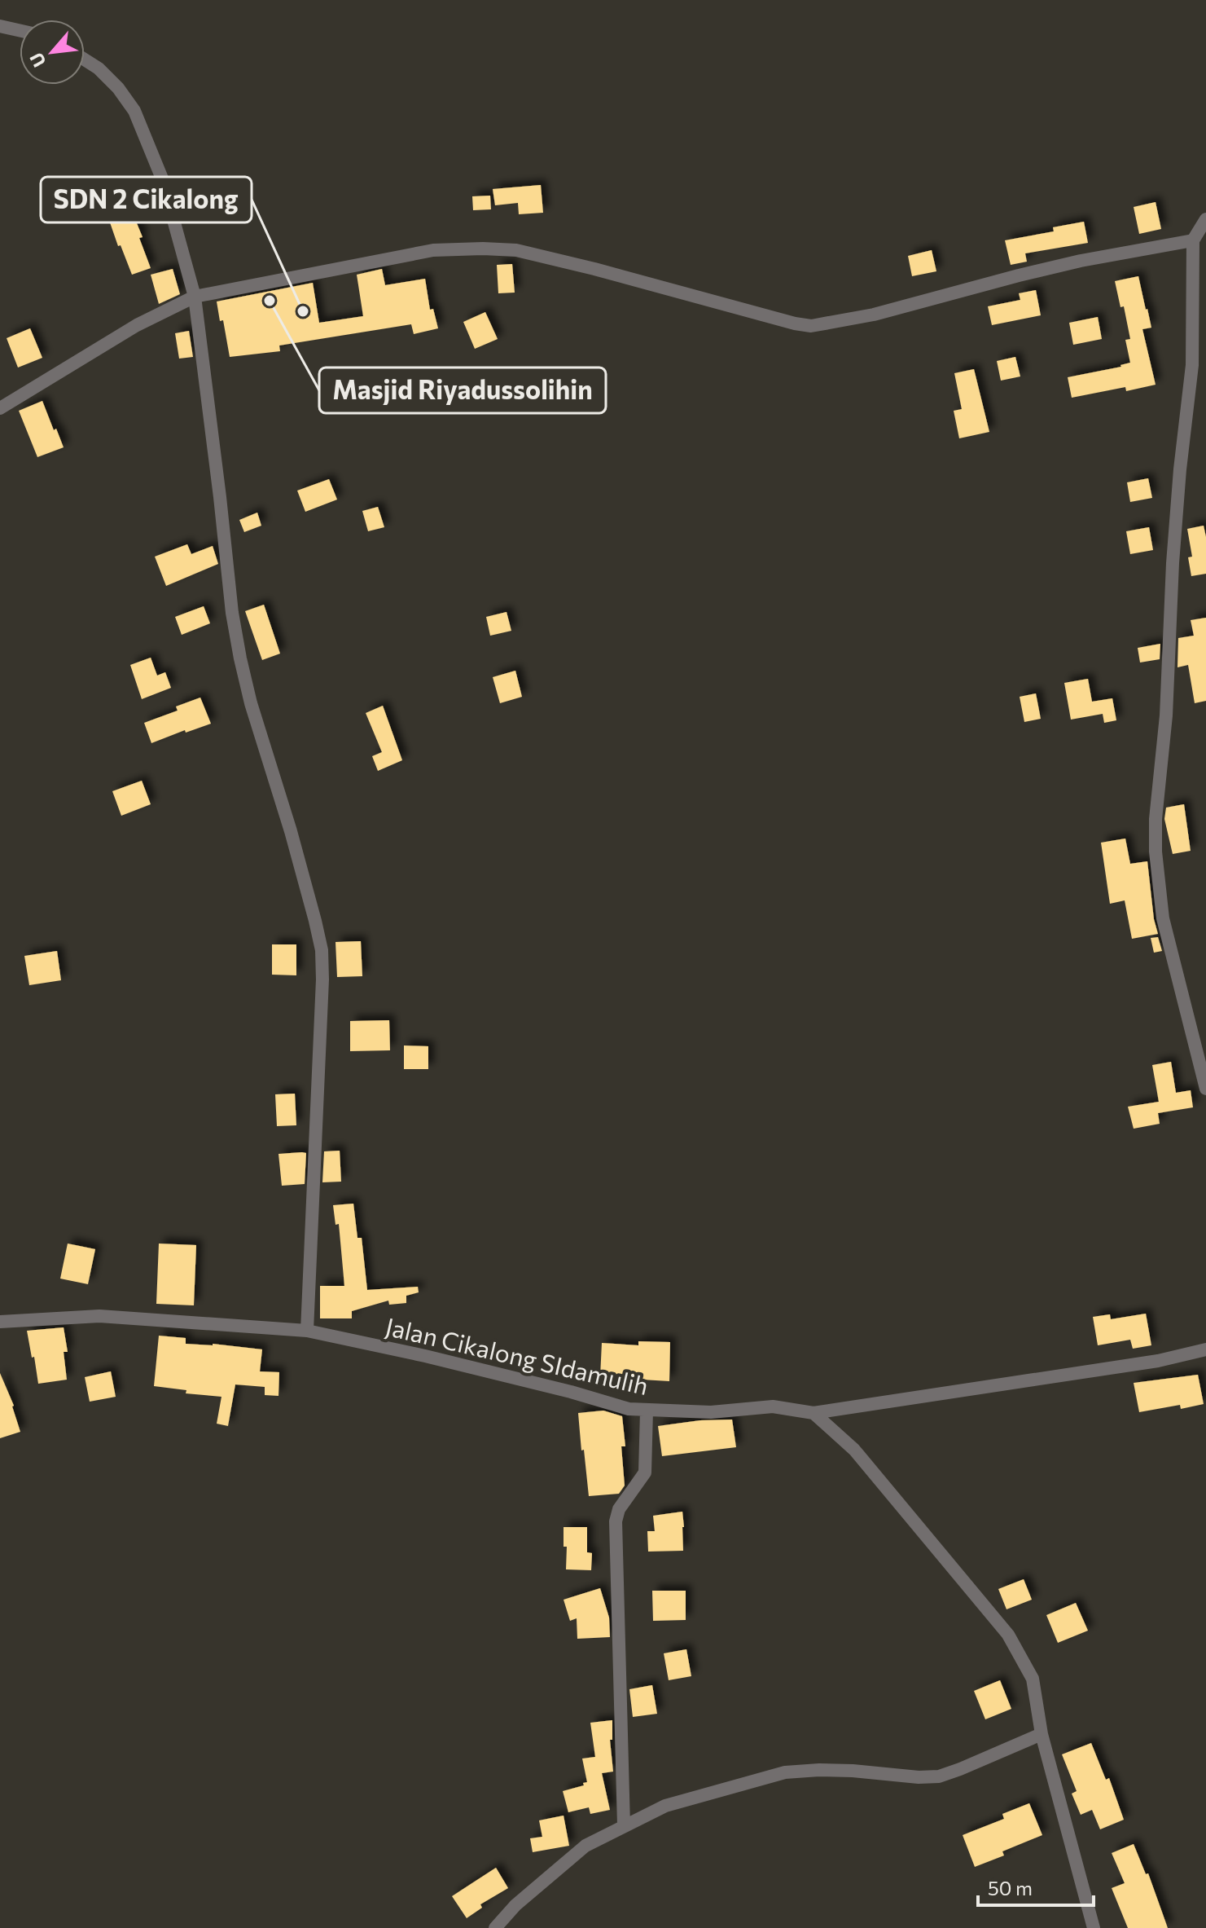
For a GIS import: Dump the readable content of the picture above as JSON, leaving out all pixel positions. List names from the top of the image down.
{
  "streets": {
    "street": ["Jalan Cikalong SIdamulih"]
  },
  "places": ["Masjid Riyadussolihin", "SDN 2 Cikalong"],
  "scale_bar": "50 m",
  "north": "bottom left"
}
